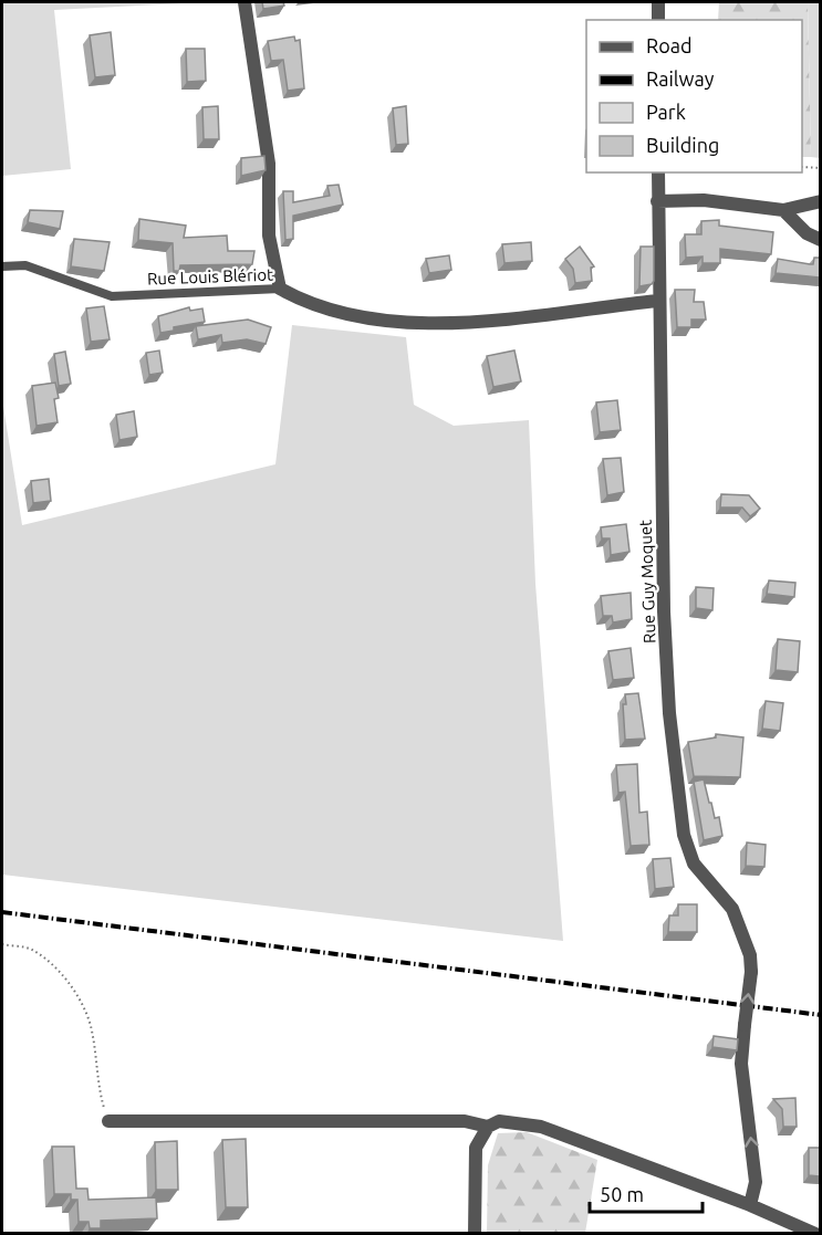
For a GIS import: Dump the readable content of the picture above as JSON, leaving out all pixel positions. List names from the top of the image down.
{
  "streets": {
    "street": ["Rue Louis Blériot", "Rue Guy Moquet"]
  },
  "crossings": [
    ["Rue Louis Blériot", "Rue Guy Moquet"]
  ],
  "one_way": ["Rue Guy Moquet"],
  "legend": [
    "Road",
    "Railway",
    "Park",
    "Building"
  ],
  "scale_bar": "50 m"
}
